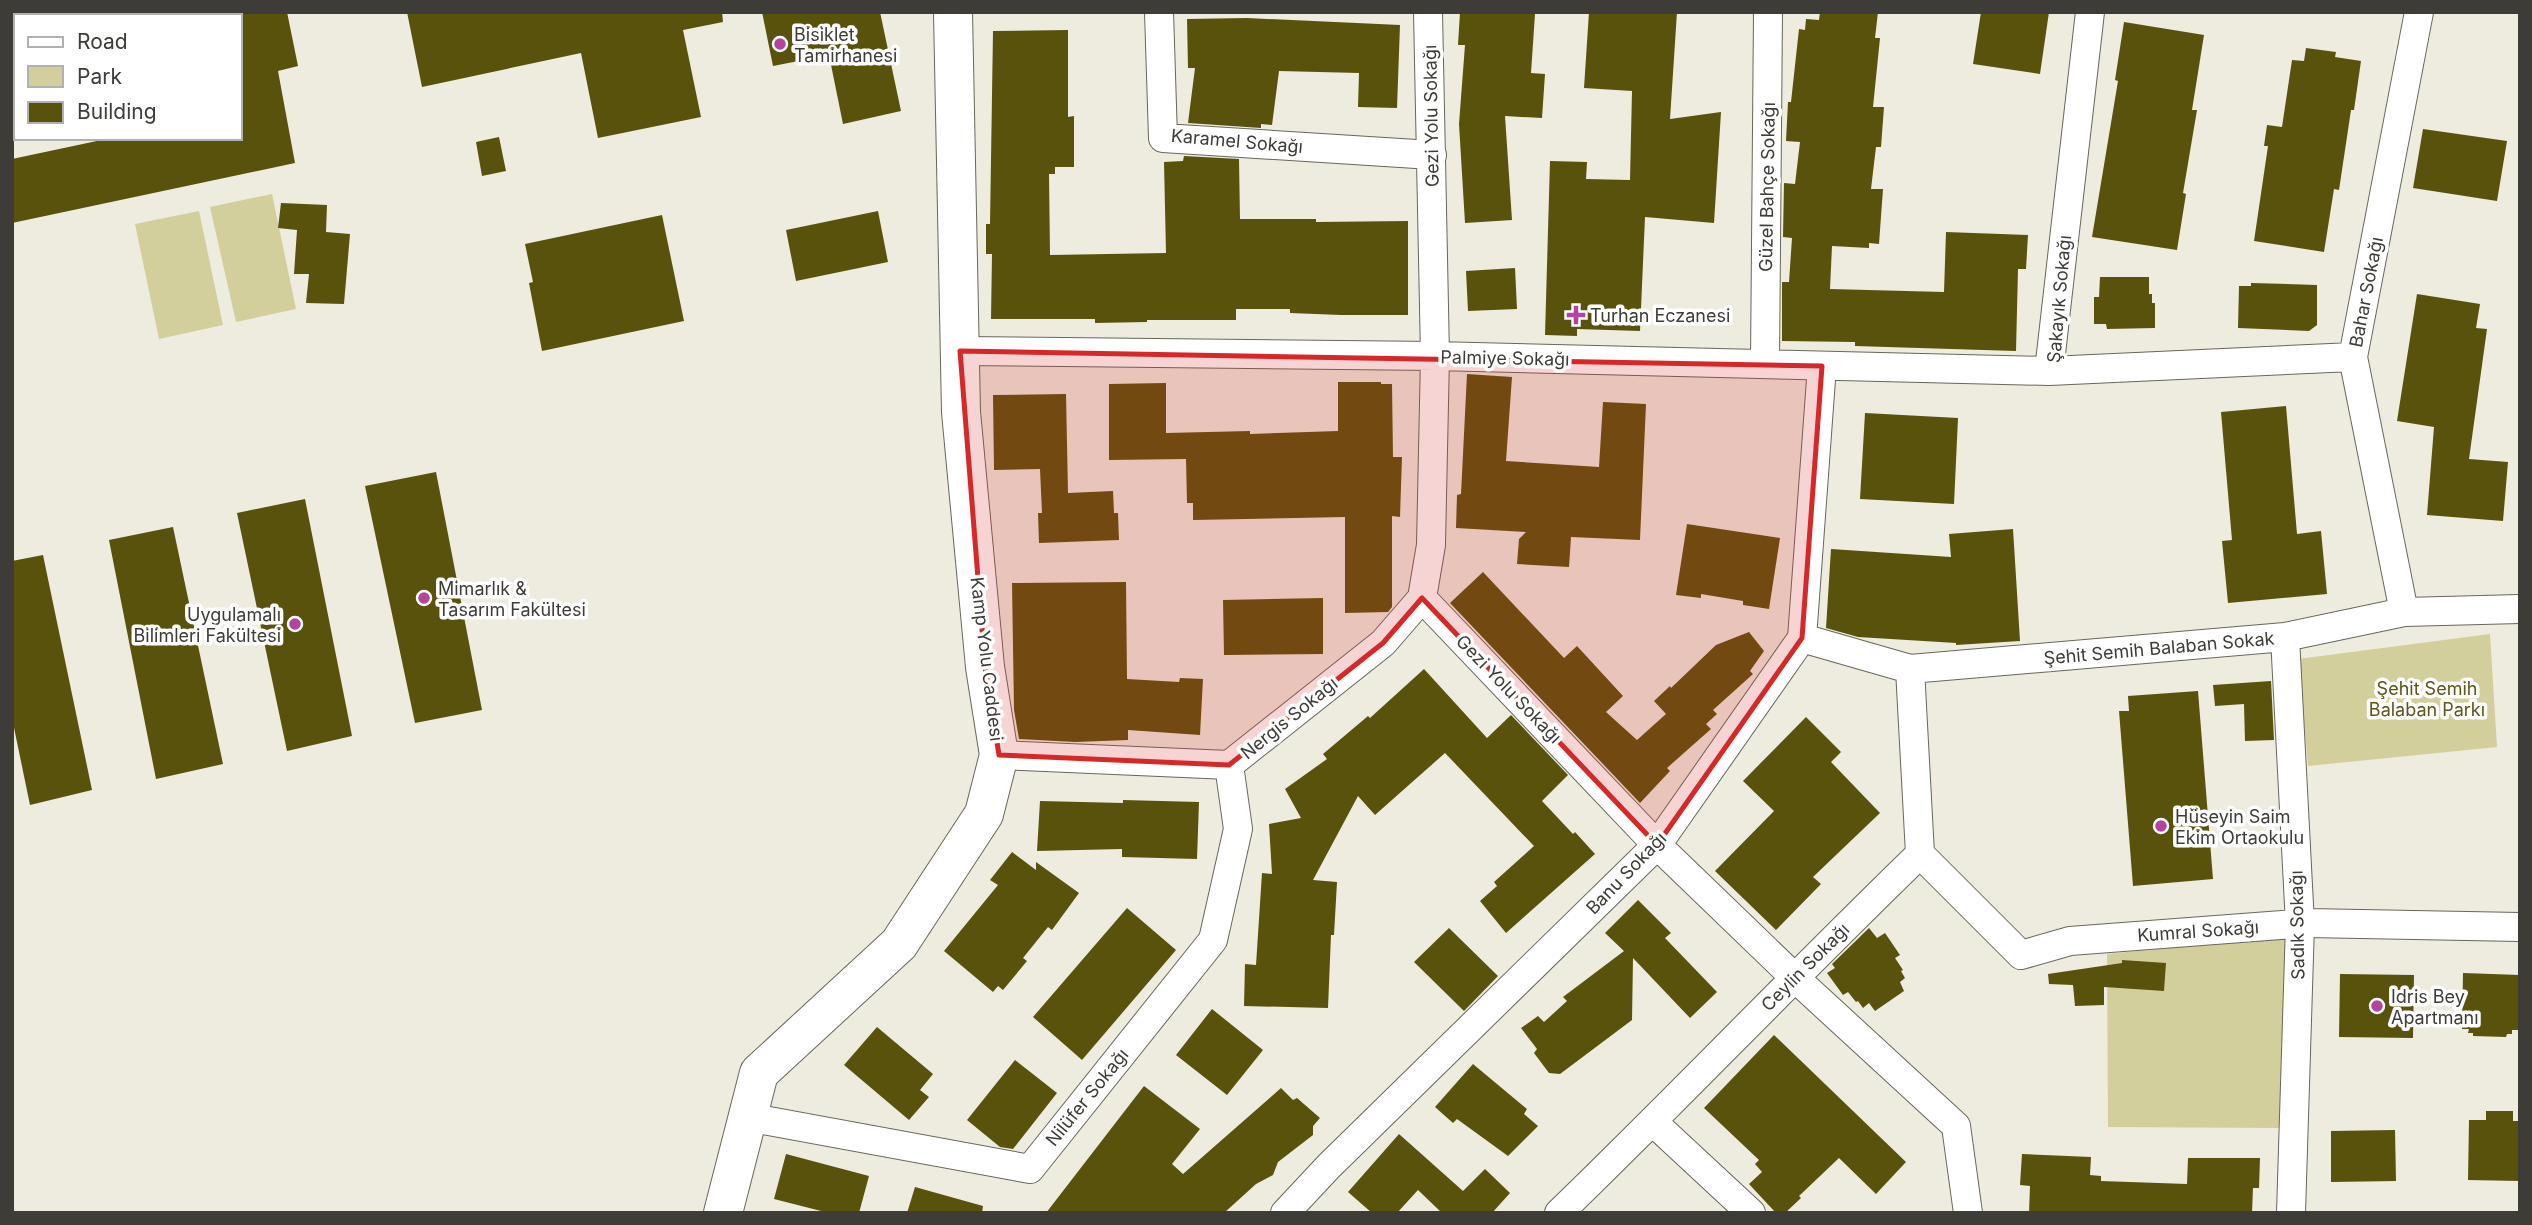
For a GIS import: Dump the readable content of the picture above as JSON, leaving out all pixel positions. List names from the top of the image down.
{
  "streets": {
    "street": [
      "Gezi Yolu Sokağı",
      "Karamel Sokağı",
      "Güzel Bahçe Sokağı",
      "Bahar Sokağı",
      "Şakayık Sokağı",
      "Palmiye Sokağı",
      "Şehit Semih Balaban Sokak",
      "Kamp Yolu Caddesi",
      "Nergis Sokağı",
      "Banu Sokağı",
      "Sadık Sokağı",
      "Kumral Sokağı",
      "Ceylin Sokağı",
      "Nilüfer Sokağı"
    ]
  },
  "crossings": [
    ["Gezi Yolu Sokağı", "Karamel Sokağı"],
    ["Gezi Yolu Sokağı", "Palmiye Sokağı"],
    ["Gezi Yolu Sokağı", "Nergis Sokağı"],
    ["Gezi Yolu Sokağı", "Banu Sokağı"],
    ["Gezi Yolu Sokağı", "Ceylin Sokağı"],
    ["Güzel Bahçe Sokağı", "Palmiye Sokağı"],
    ["Bahar Sokağı", "Şakayık Sokağı"],
    ["Bahar Sokağı", "Şehit Semih Balaban Sokak"],
    ["Şakayık Sokağı", "Palmiye Sokağı"],
    ["Palmiye Sokağı", "Kamp Yolu Caddesi"],
    ["Şehit Semih Balaban Sokak", "Banu Sokağı"],
    ["Şehit Semih Balaban Sokak", "Sadık Sokağı"],
    ["Kamp Yolu Caddesi", "Nergis Sokağı"],
    ["Kamp Yolu Caddesi", "Nilüfer Sokağı"],
    ["Nergis Sokağı", "Nilüfer Sokağı"],
    ["Sadık Sokağı", "Kumral Sokağı"],
    ["Kumral Sokağı", "Ceylin Sokağı"]
  ],
  "parks": ["Şehit Semih Balaban Parkı"],
  "places": {
    "other": [
      "Bisiklet Tamirhanesi",
      "Mimarlık & Tasarım Fakültesi",
      "Uygulamalı Bilimleri Fakültesi",
      "Hüseyin Saim Ekim Ortaokulu",
      "Idris Bey Apartmanı"
    ],
    "health": ["Turhan Eczanesi"]
  },
  "legend": ["Road", "Park", "Building"]
}
